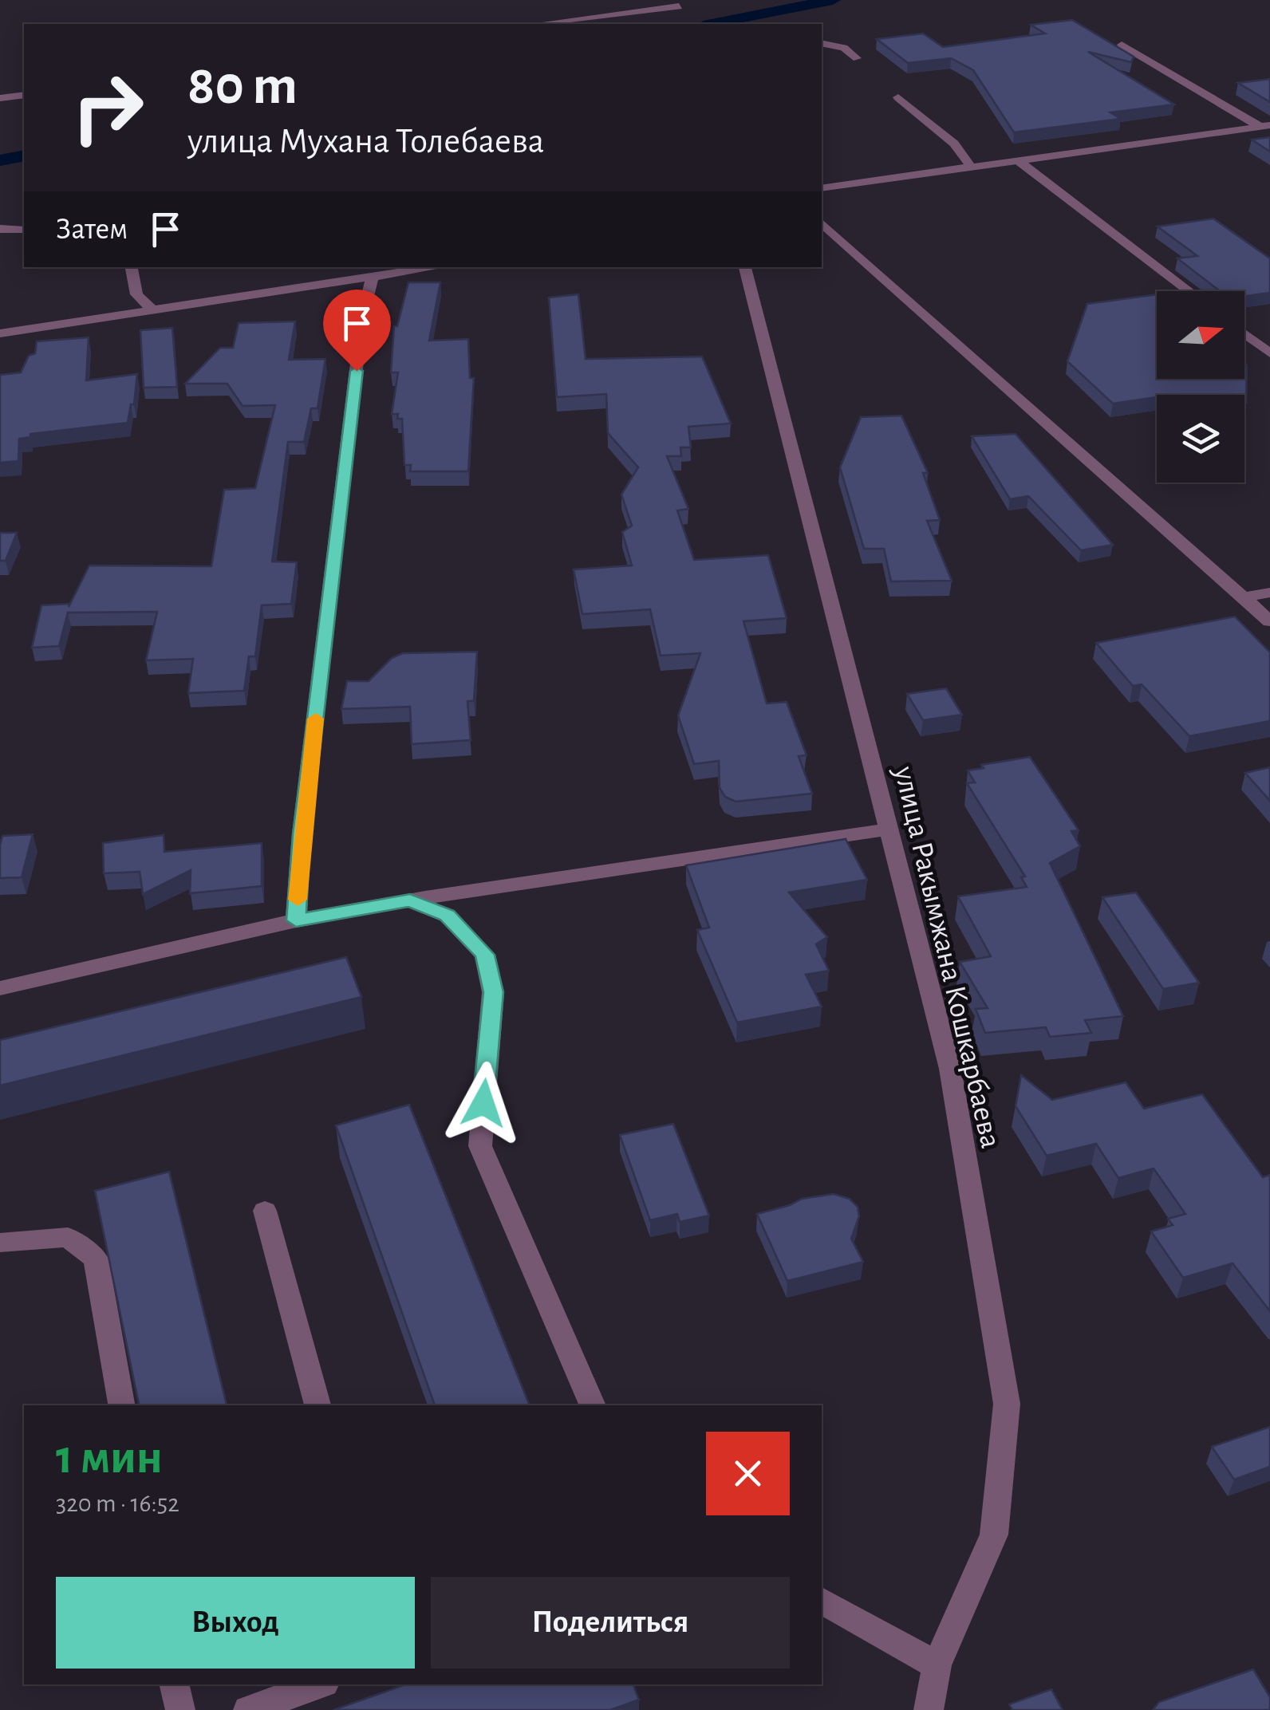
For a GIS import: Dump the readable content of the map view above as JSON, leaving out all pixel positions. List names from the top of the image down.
{
  "streets": {
    "street": ["улица Ракымжана Кошкарбаева"]
  },
  "north": "right",
  "page": {
    "turn": ["80 m", "улица Мухана Толебаева"],
    "then": "Затем",
    "heading": ["1 мин", "320 m · 16:52"],
    "buttons": ["Выход", "Поделиться"]
  }
}
